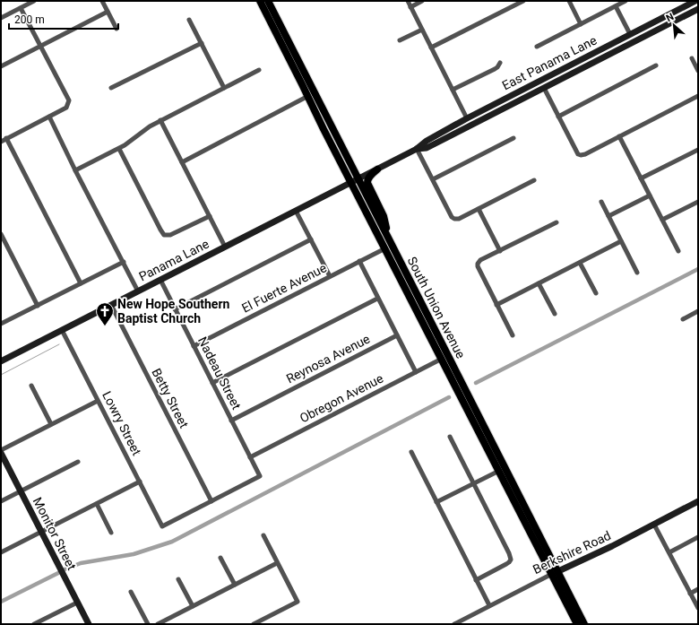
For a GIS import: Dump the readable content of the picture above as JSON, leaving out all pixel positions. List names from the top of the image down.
{
  "streets": {
    "main road": [
      "East Panama Lane",
      "Panama Lane",
      "South Union Avenue",
      "Monitor Street",
      "Berkshire Road"
    ],
    "street": [
      "El Fuerte Avenue",
      "Reynosa Avenue",
      "Nadeau Street",
      "Betty Street",
      "Obregon Avenue",
      "Lowry Street"
    ]
  },
  "crossings": [
    ["East Panama Lane", "Panama Lane"],
    ["East Panama Lane", "South Union Avenue"],
    ["Panama Lane", "South Union Avenue"],
    ["Panama Lane", "Nadeau Street"],
    ["Panama Lane", "Betty Street"],
    ["Panama Lane", "Lowry Street"],
    ["El Fuerte Avenue", "South Union Avenue"],
    ["El Fuerte Avenue", "Nadeau Street"],
    ["South Union Avenue", "Obregon Avenue"],
    ["South Union Avenue", "Berkshire Road"],
    ["Reynosa Avenue", "Nadeau Street"],
    ["Nadeau Street", "Betty Street"],
    ["Nadeau Street", "Obregon Avenue"],
    ["Nadeau Street", "Lowry Street"],
    ["Betty Street", "Lowry Street"]
  ],
  "places": {
    "church": ["New Hope Southern Baptist Church"]
  },
  "scale_bar": "200 m",
  "north": "top left"
}
